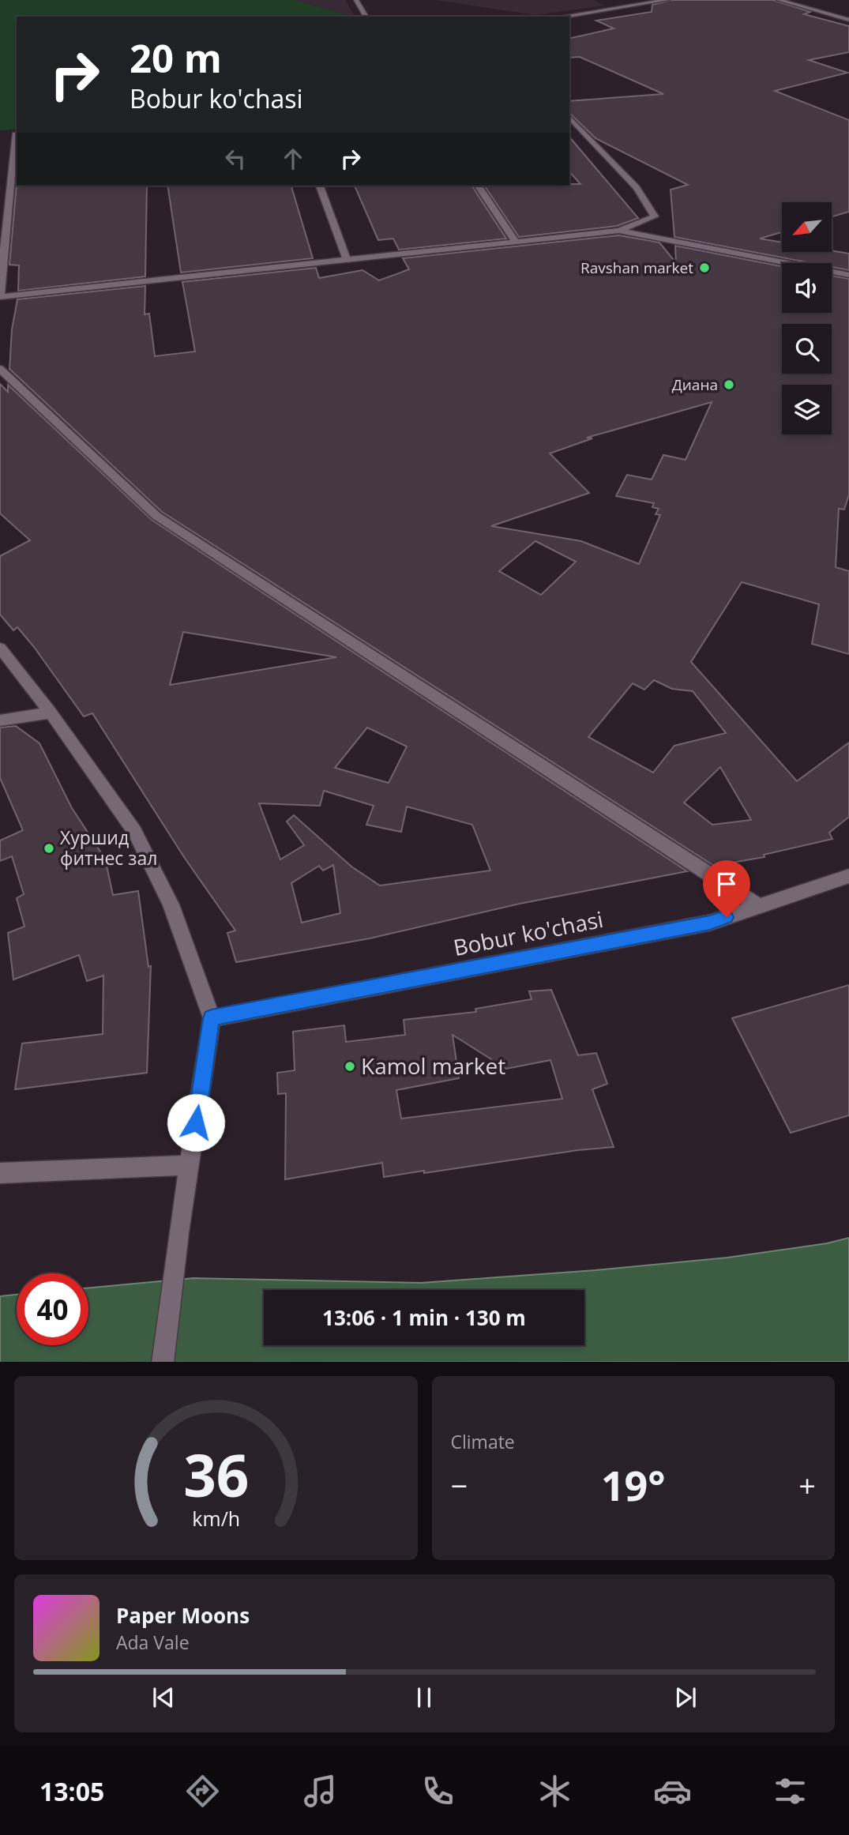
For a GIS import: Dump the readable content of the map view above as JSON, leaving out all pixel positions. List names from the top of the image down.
{
  "streets": {
    "street": ["Bobur ko'chasi"]
  },
  "places": [
    "Ravshan market",
    "Диана",
    "Хуршид фитнес зал",
    "Kamol market"
  ],
  "north": "bottom left",
  "page": {
    "turn": ["20 m", "Bobur ko'chasi"],
    "limit": "40",
    "trip": "13:06 · 1 min · 130 m",
    "tile": "Climate",
    "heat": ["−", "19°", "+"],
    "song": ["Paper Moons", "Ada Vale"],
    "tabs": "13:05",
    "gauge": ["36", "km/h"]
  }
}
